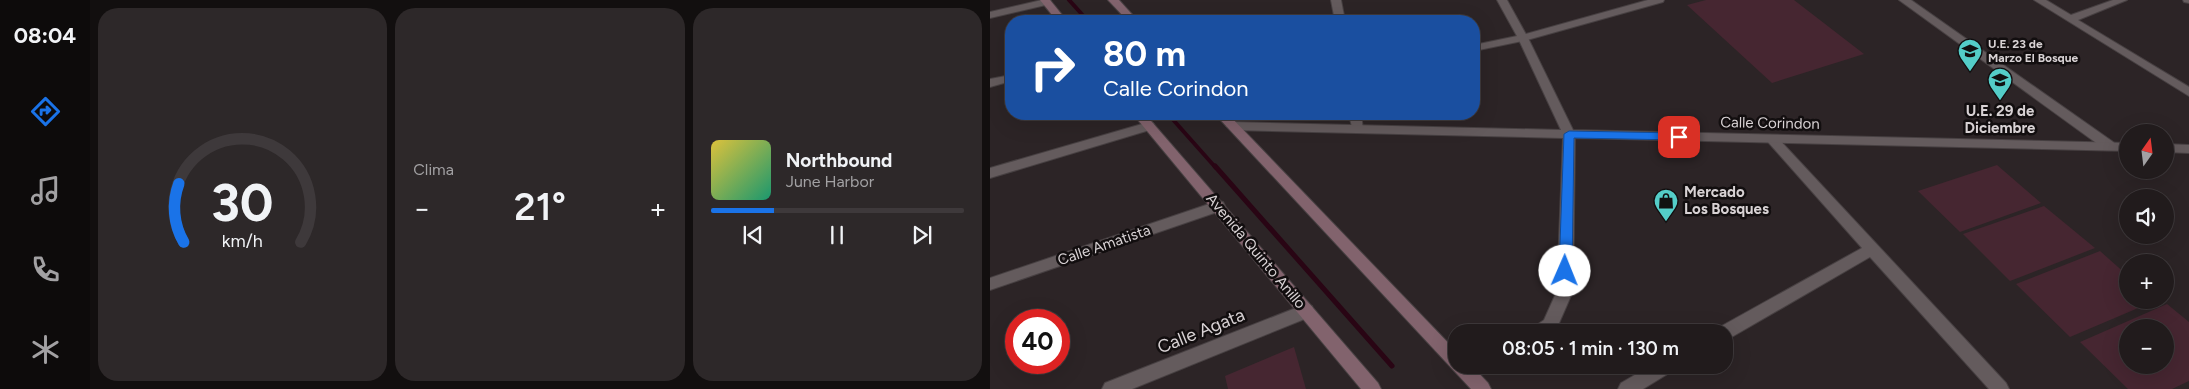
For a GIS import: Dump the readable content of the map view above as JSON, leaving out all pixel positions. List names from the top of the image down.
{
  "streets": {
    "main road": ["Avenida Quinto Anillo"],
    "street": ["Calle Corindon", "Calle Amatista", "Calle Agata"]
  },
  "crossings": [
    ["Calle Amatista", "Avenida Quinto Anillo"],
    ["Avenida Quinto Anillo", "Calle Agata"]
  ],
  "places": {
    "school or university": ["U.E. 23 de Marzo El Bosque", "U.E. 29 de Diciembre"],
    "shop": ["Mercado Los Bosques"]
  },
  "north": "top",
  "page": {
    "tabs": "08:04",
    "tile": "Clima",
    "turn": ["80 m", "Calle Corindon"],
    "map_buttons": ["+", "−"],
    "song": ["Northbound", "June Harbor"],
    "heat": ["−", "21°", "+"],
    "limit": "40",
    "trip": "08:05 · 1 min · 130 m",
    "gauge": ["30", "km/h"]
  }
}
